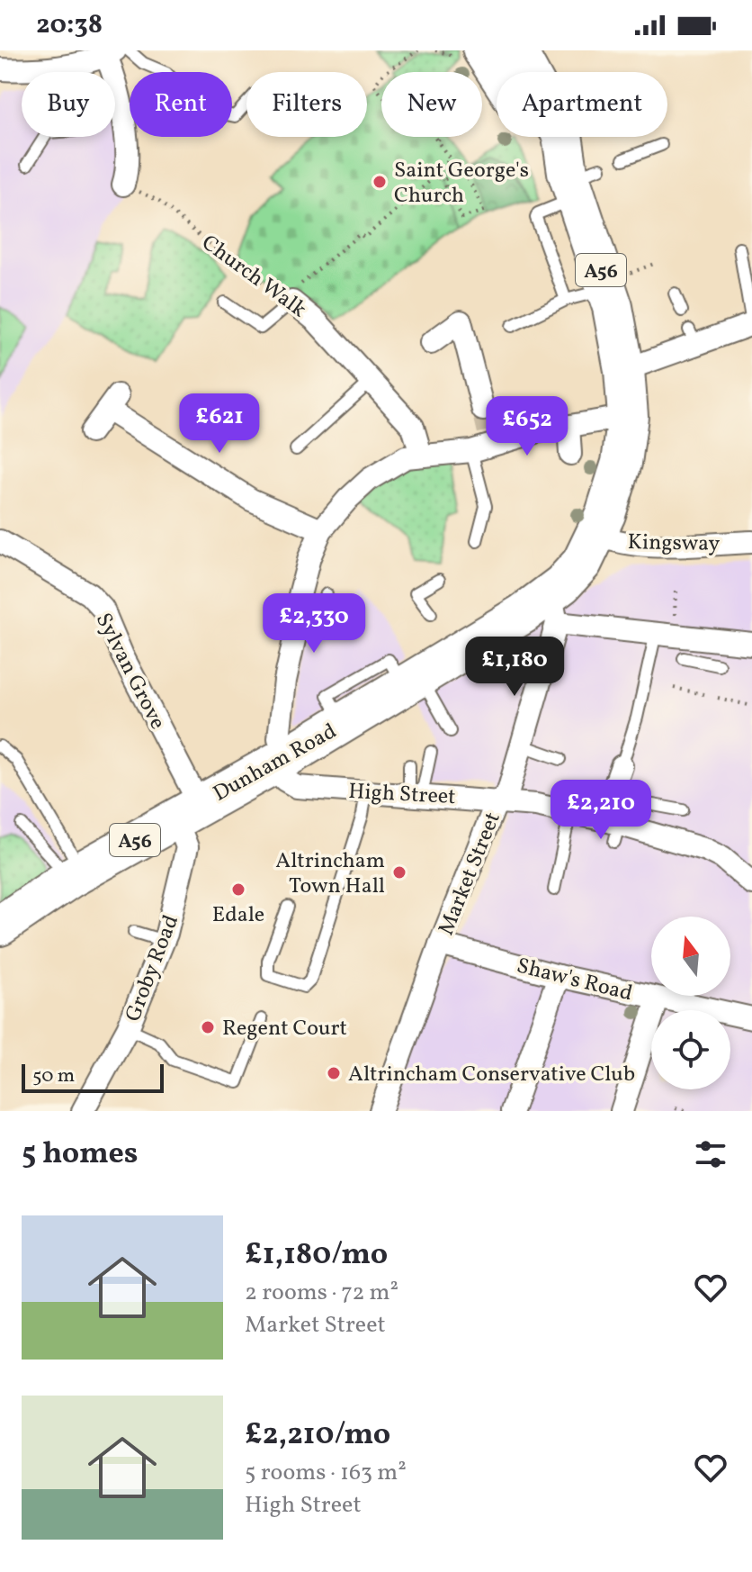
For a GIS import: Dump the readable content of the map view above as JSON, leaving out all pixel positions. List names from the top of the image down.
{
  "streets": {
    "highway": ["A56", "Dunham Road"],
    "street": [
      "Church Walk",
      "Kingsway",
      "Sylvan Grove",
      "High Street",
      "Market Street",
      "Groby Road",
      "Shaw's Road"
    ]
  },
  "crossings": [
    ["A56", "Kingsway"],
    ["A56", "Dunham Road"],
    ["A56", "Market Street"],
    ["Sylvan Grove", "Dunham Road"],
    ["Sylvan Grove", "Groby Road"],
    ["Dunham Road", "High Street"],
    ["Dunham Road", "Market Street"],
    ["Dunham Road", "Groby Road"],
    ["High Street", "Market Street"],
    ["Market Street", "Shaw's Road"]
  ],
  "places": [
    "Saint George's Church",
    "Altrincham Town Hall",
    "Edale",
    "Regent Court",
    "Altrincham Conservative Club"
  ],
  "scale_bar": "50 m",
  "north": "top",
  "page": {
    "status": "20:38",
    "chip": [
      "Buy",
      "Rent",
      "Filters",
      "New",
      "Apartment"
    ],
    "price": [
      "£621",
      "£652",
      "£2,330",
      "£1,180",
      "£2,210"
    ],
    "scale": "50 m",
    "heading": "5 homes",
    "list": [
      {
        "name": "£1,180/mo",
        "note": "2 rooms · 72 m² · Market Street"
      },
      {
        "name": "£2,210/mo",
        "note": "5 rooms · 163 m² · High Street"
      }
    ]
  }
}
